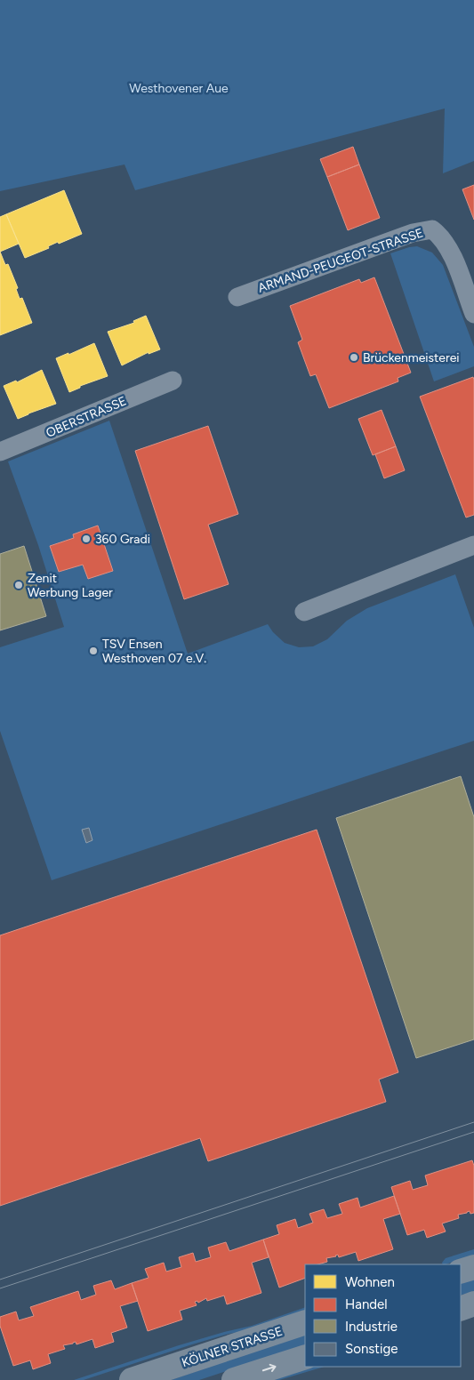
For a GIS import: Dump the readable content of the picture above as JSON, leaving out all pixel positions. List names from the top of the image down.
{
  "streets": {
    "main road": ["KÖLNER STRASSE"],
    "street": ["ARMAND-PEUGEOT-STRASSE", "OBERSTRASSE"]
  },
  "parks": ["Westhovener Aue"],
  "places": [
    "Brückenmeisterei",
    "360 Gradi",
    "Zenit Werbung Lager",
    "TSV Ensen Westhoven 07 e.V."
  ],
  "legend": [
    "Wohnen",
    "Handel",
    "Industrie",
    "Sonstige"
  ]
}
